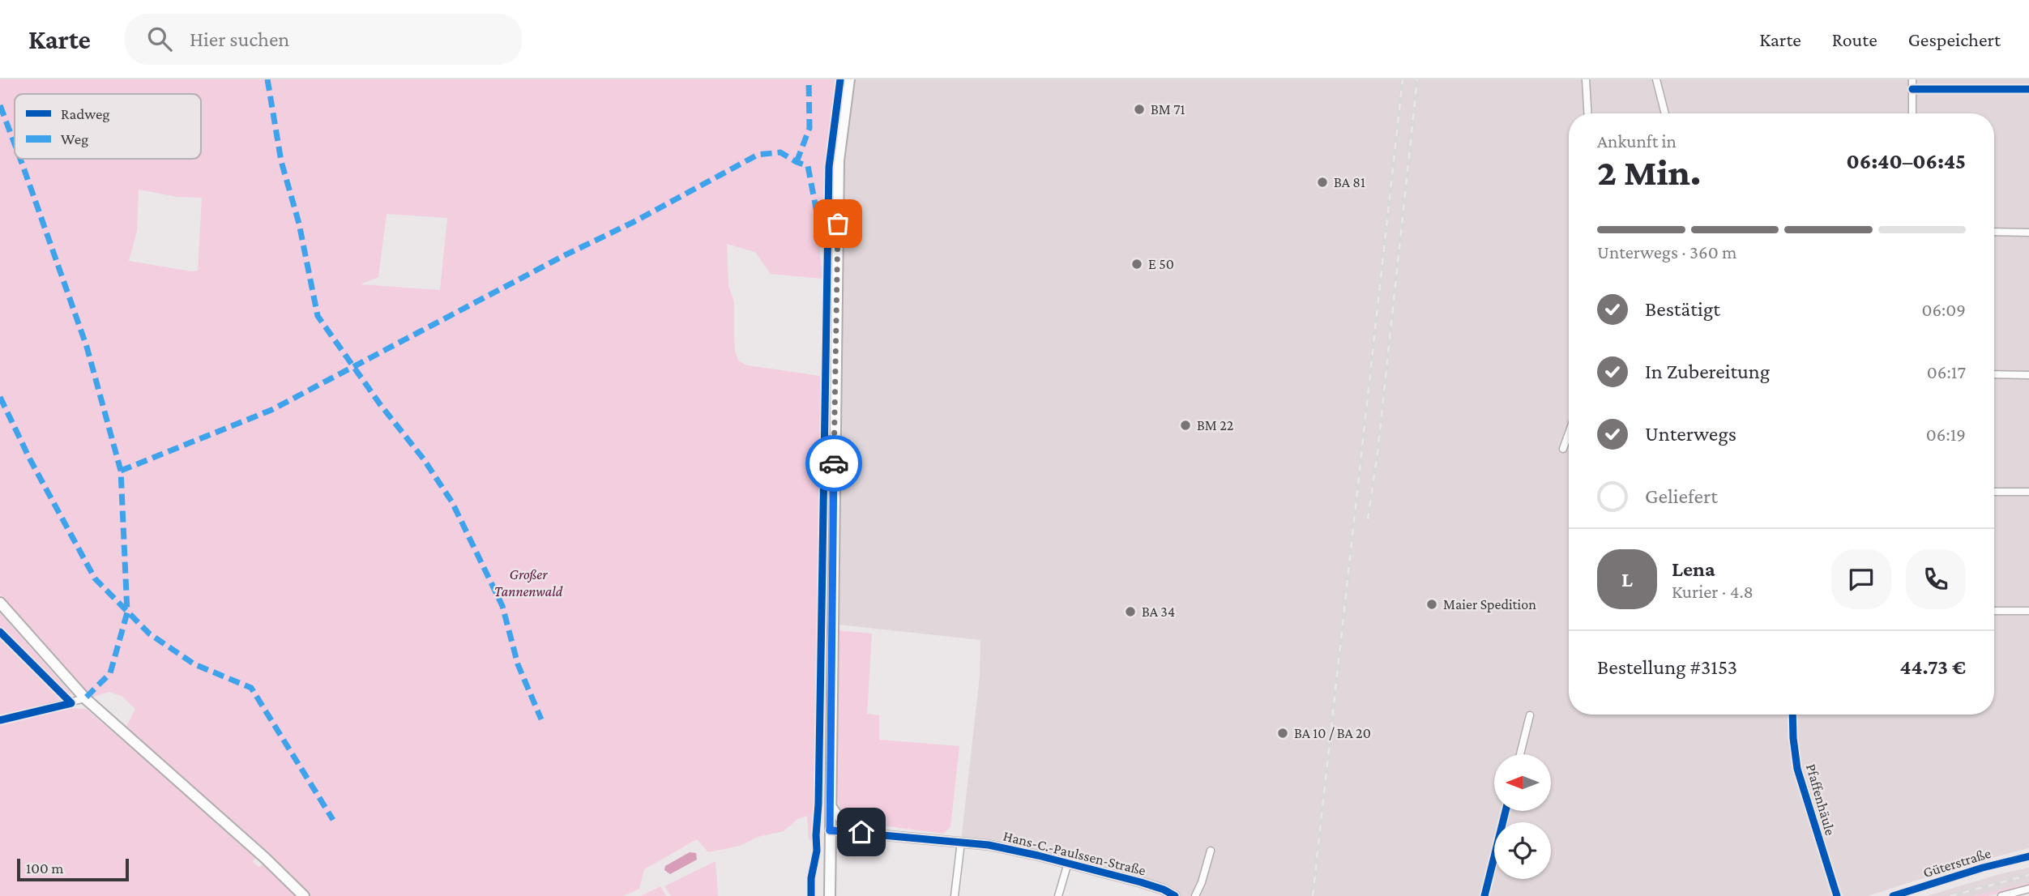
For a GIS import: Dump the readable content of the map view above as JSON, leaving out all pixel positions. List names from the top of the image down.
{
  "streets": {
    "street": ["Pfaffenhäule", "Hans-C.-Paulssen-Straße", "Güterstraße"]
  },
  "parks": ["Großer Tannenwald"],
  "places": [
    "BM 71",
    "BA 81",
    "E 50",
    "BM 22",
    "Maier Spedition",
    "BA 34",
    "BA 10 / BA 20"
  ],
  "legend": ["Radweg", "Weg"],
  "scale_bar": "100 m",
  "north": "left",
  "page": {
    "header": "Karte",
    "search": "Hier suchen",
    "nav": ["Karte", "Route", "Gespeichert"],
    "heading": ["2 Min.", "Ankunft in", "06:40–06:45"],
    "panel": [
      "Lena",
      "Kurier · 4.8",
      "Bestellung #3153",
      "44.73 €"
    ],
    "bar": "Unterwegs · 360 m",
    "list": [
      ["Bestätigt", "06:09"],
      ["In Zubereitung", "06:17"],
      ["Unterwegs", "06:19"],
      "Geliefert"
    ],
    "round": "L",
    "scale": "100 m"
  }
}
